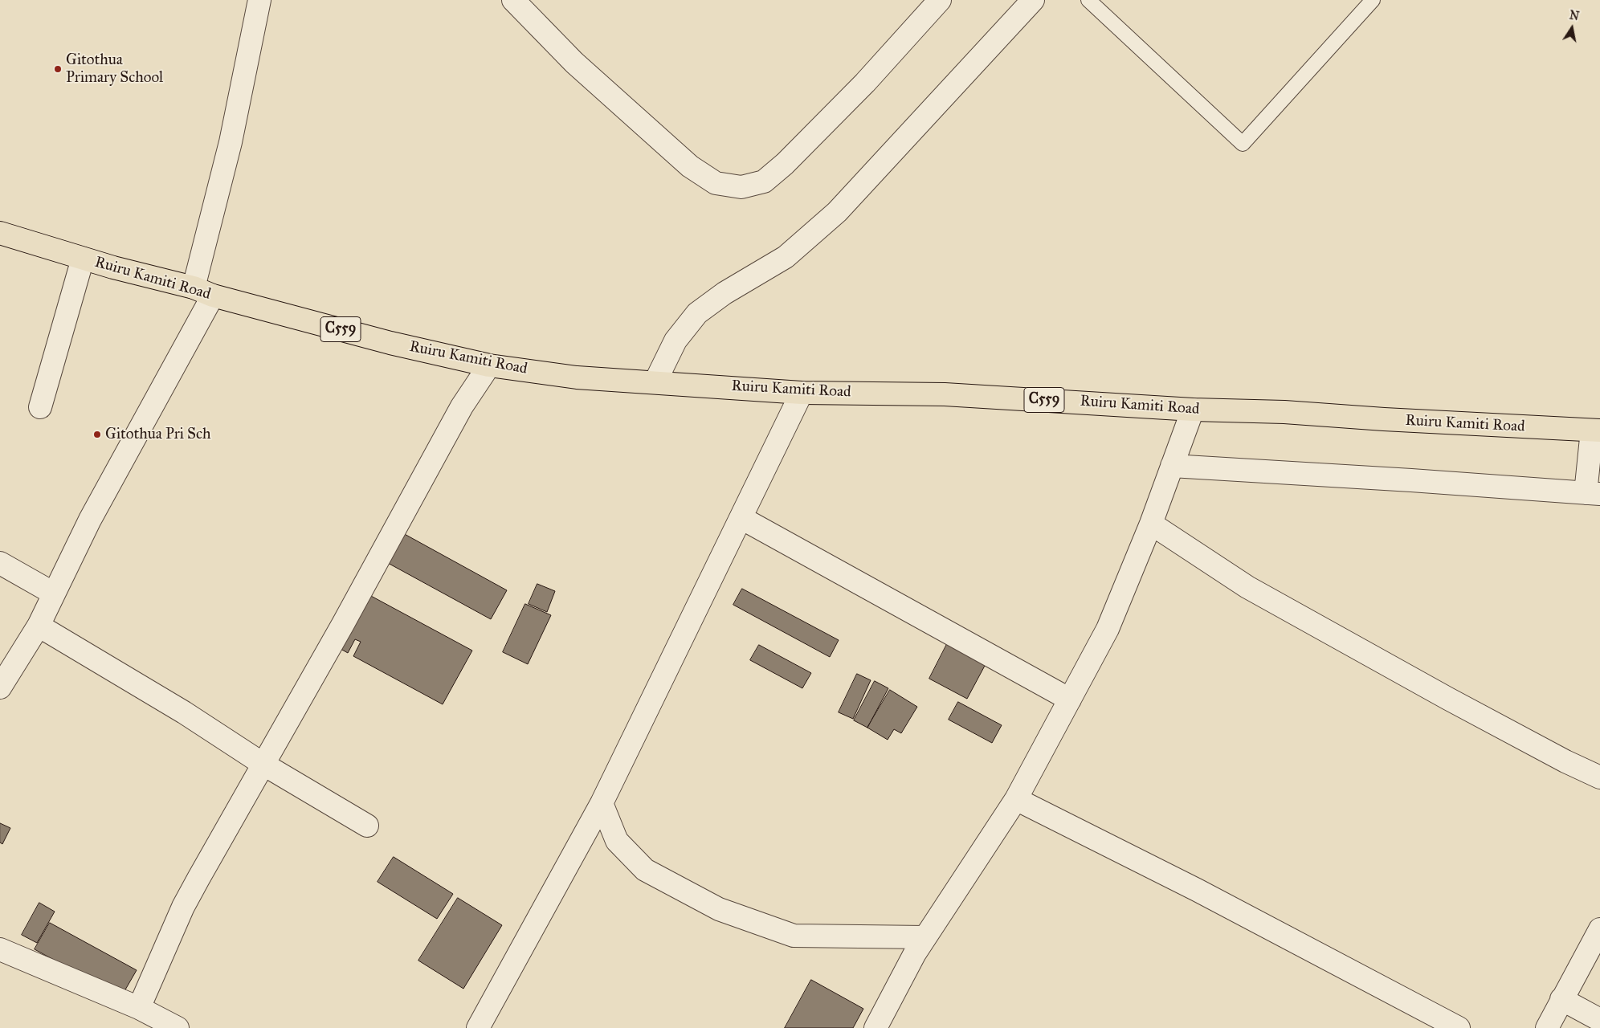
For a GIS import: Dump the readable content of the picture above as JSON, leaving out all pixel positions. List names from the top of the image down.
{
  "streets": {
    "main road": ["Ruiru Kamiti Road", "C559"]
  },
  "places": ["Gitothua Primary School", "Gitothua Pri Sch"],
  "north": "top"
}
